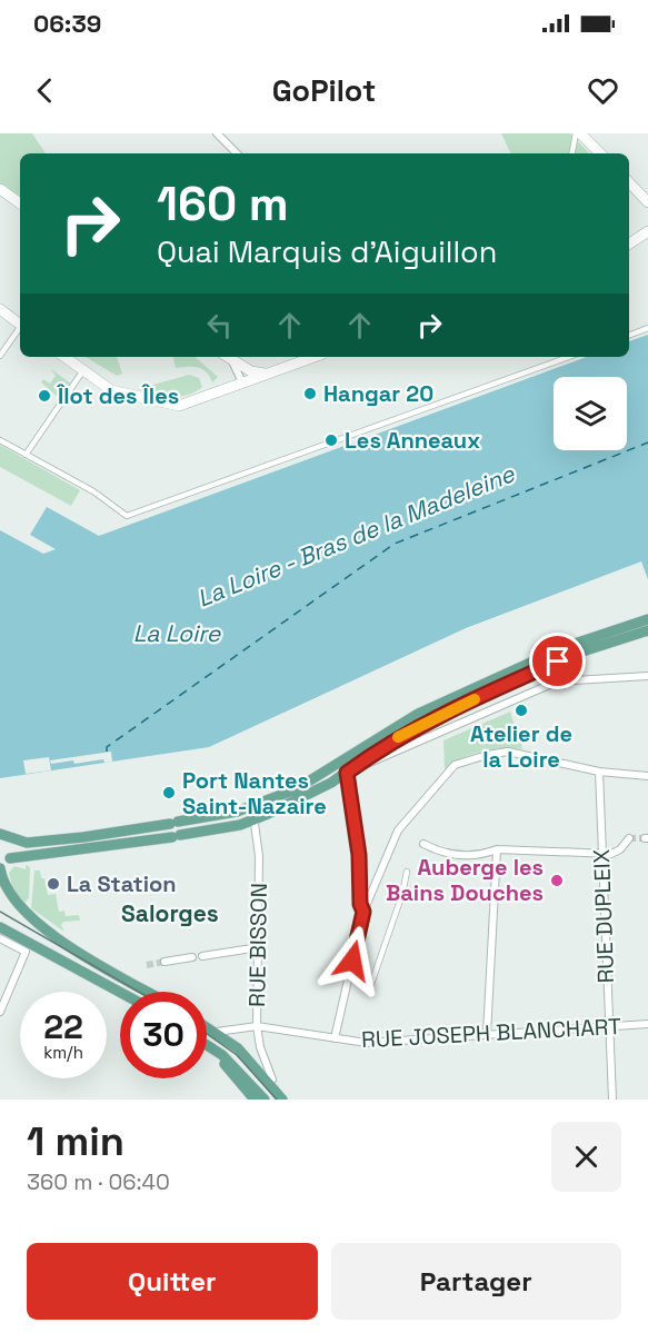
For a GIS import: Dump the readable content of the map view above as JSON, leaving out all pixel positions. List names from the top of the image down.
{
  "streets": {
    "street": ["RUE DUPLEIX", "RUE BISSON", "RUE JOSEPH BLANCHART"]
  },
  "crossings": [
    ["RUE DUPLEIX", "RUE JOSEPH BLANCHART"],
    ["RUE BISSON", "RUE JOSEPH BLANCHART"]
  ],
  "districts": ["Salorges"],
  "water": ["La Loire - Bras de la Madeleine", "La Loire"],
  "places": [
    "Hangar 20",
    "Îlot des Îles",
    "Les Anneaux",
    "Atelier de la Loire",
    "Port Nantes Saint-Nazaire",
    "Auberge les Bains Douches",
    "La Station"
  ],
  "page": {
    "status": "06:39",
    "header": "GoPilot",
    "turn": ["160 m", "Quai Marquis d'Aiguillon"],
    "speed": "22 km/h",
    "limit": "30",
    "heading": ["1 min", "360 m · 06:40"],
    "buttons": ["Quitter", "Partager"]
  }
}
